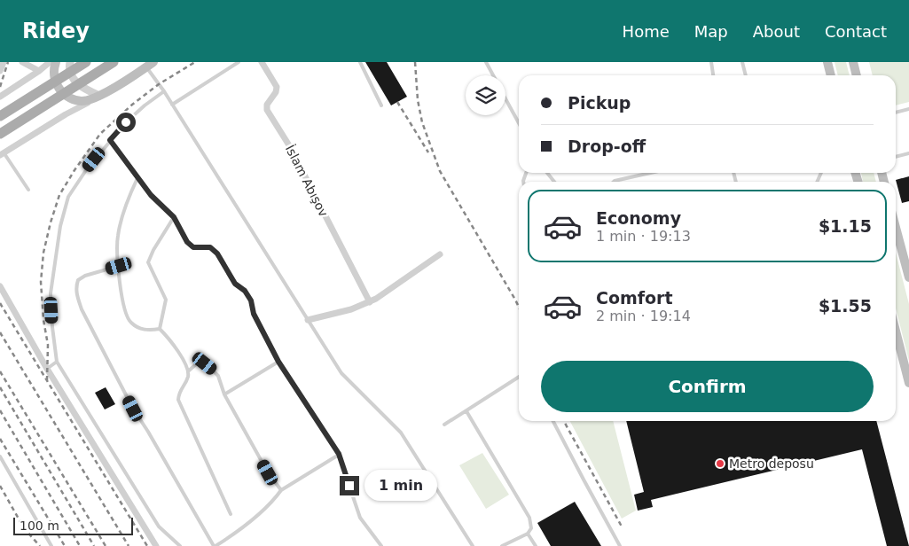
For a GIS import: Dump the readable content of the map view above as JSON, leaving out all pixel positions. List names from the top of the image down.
{
  "streets": {
    "street": ["İslam Abışov"]
  },
  "places": ["Metro deposu"],
  "scale_bar": "100 m",
  "page": {
    "header": "Ridey",
    "nav": [
      "Home",
      "Map",
      "About",
      "Contact"
    ],
    "banner": ["Pickup", "Drop-off"],
    "list": [
      {
        "name": "Economy",
        "note": "1 min · 19:13",
        "value": "$1.15"
      },
      {
        "name": "Comfort",
        "note": "2 min · 19:14",
        "value": "$1.55"
      }
    ],
    "buttons": "Confirm",
    "bubble": "1 min",
    "scale": "100 m"
  }
}
